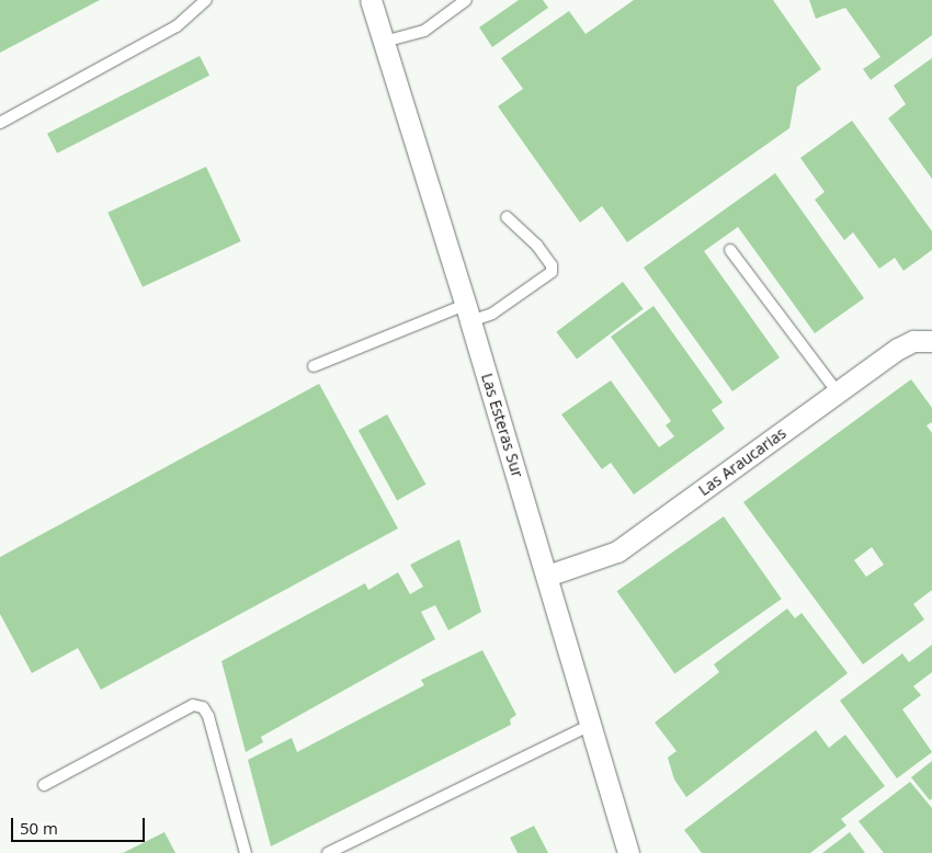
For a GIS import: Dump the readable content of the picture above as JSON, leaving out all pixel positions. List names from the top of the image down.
{
  "streets": {
    "street": ["Las Esteras Sur", "Las Araucarias"]
  },
  "crossings": [
    ["Las Esteras Sur", "Las Araucarias"]
  ],
  "scale_bar": "50 m"
}
